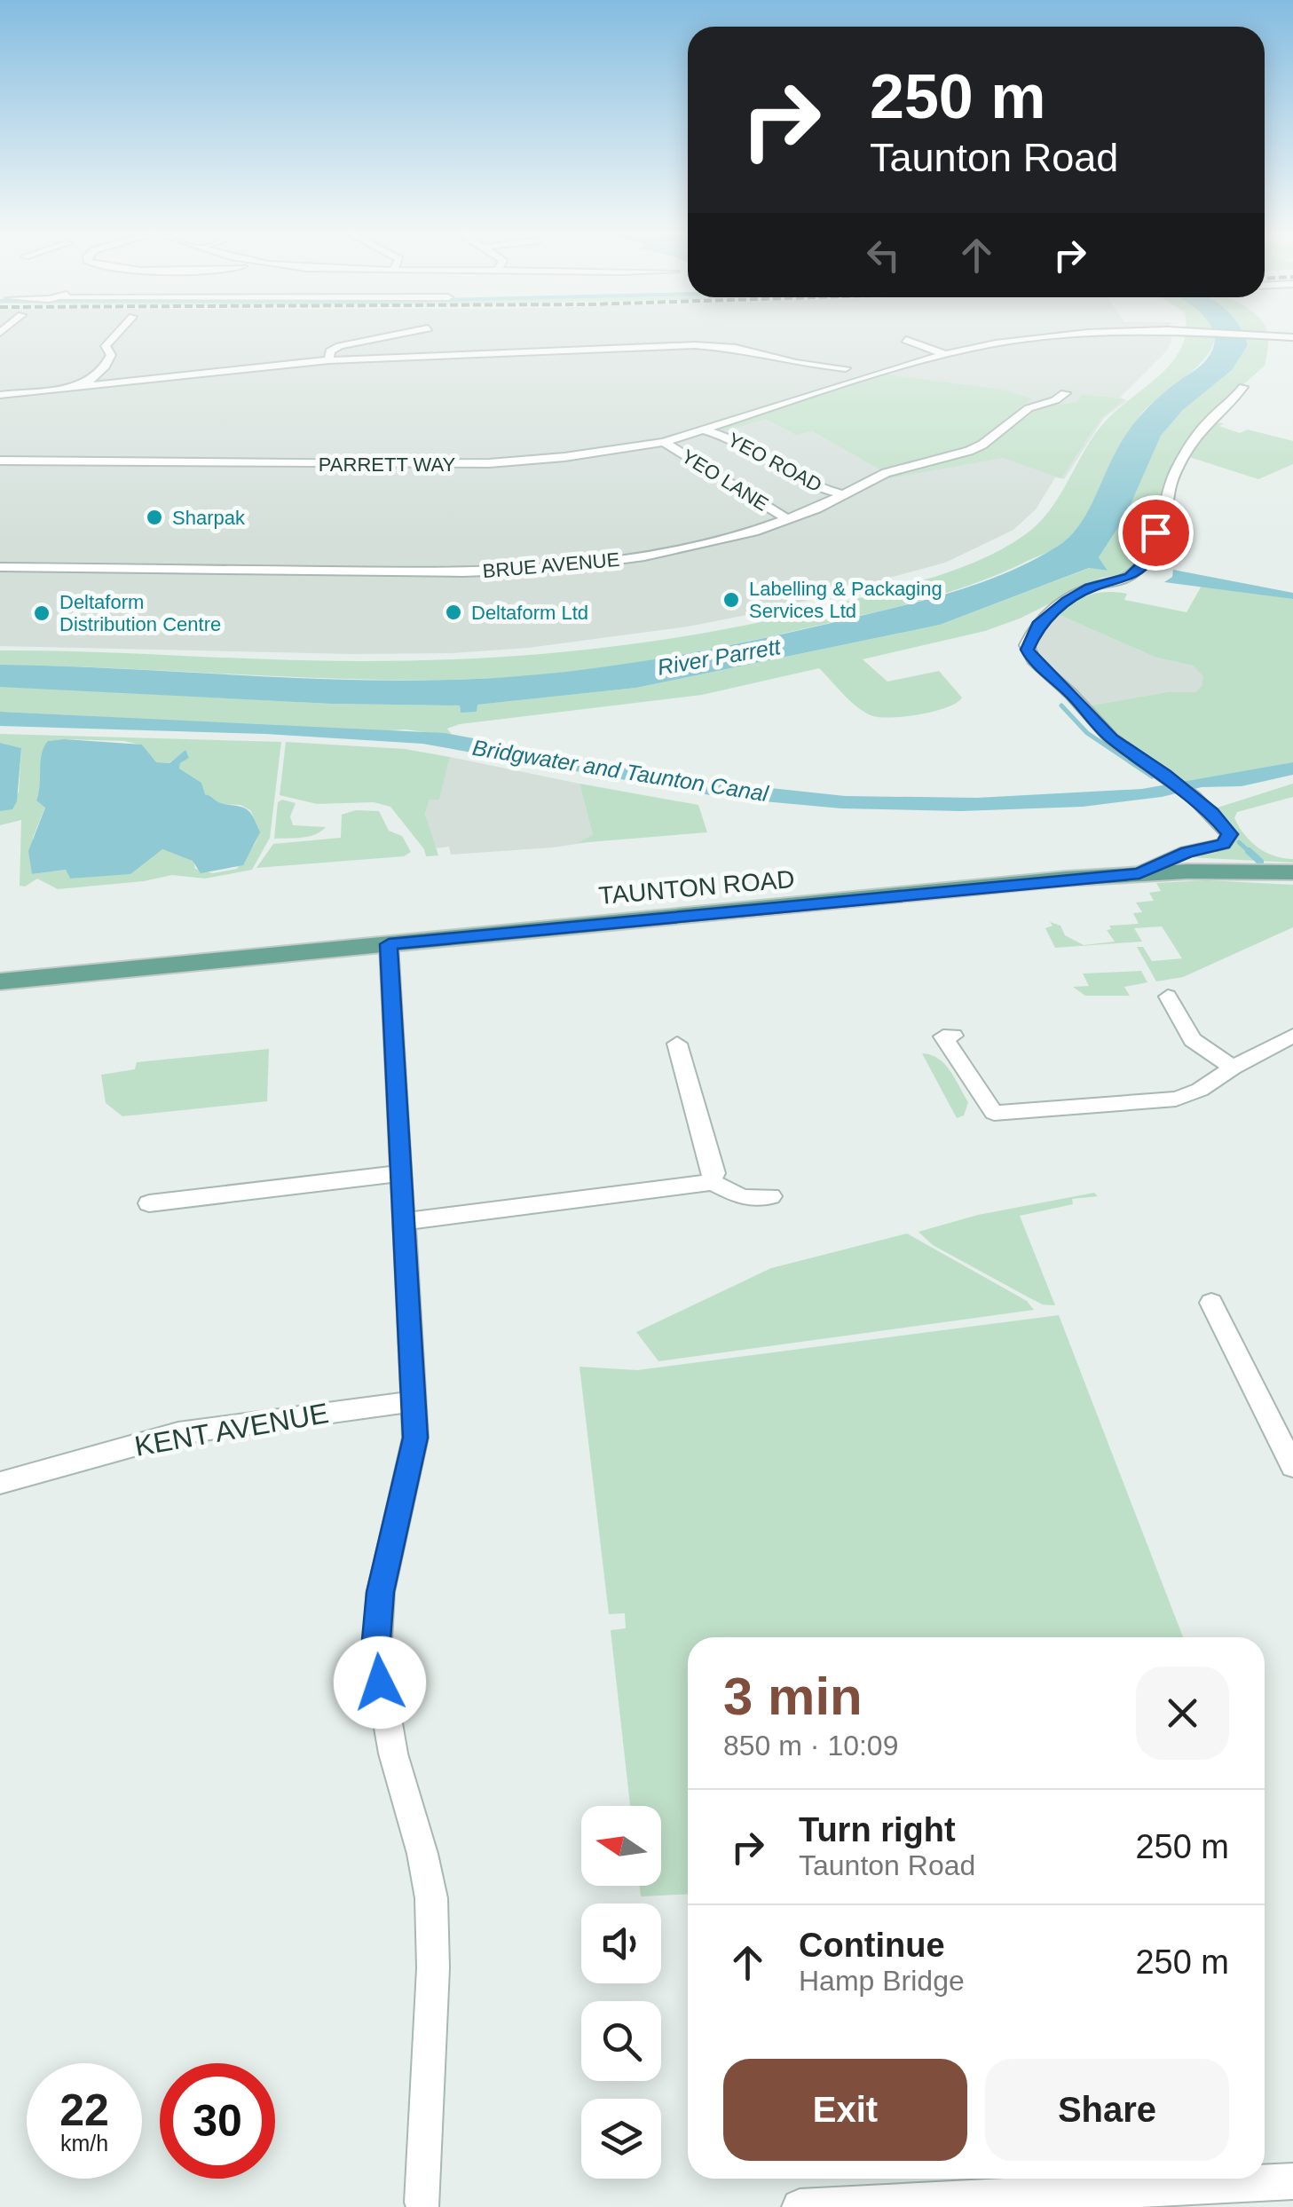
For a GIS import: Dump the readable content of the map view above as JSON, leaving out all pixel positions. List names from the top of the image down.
{
  "streets": {
    "main road": ["TAUNTON ROAD"],
    "street": [
      "YEO ROAD",
      "PARRETT WAY",
      "YEO LANE",
      "BRUE AVENUE",
      "KENT AVENUE"
    ]
  },
  "crossings": [
    ["YEO ROAD", "PARRETT WAY"],
    ["YEO ROAD", "BRUE AVENUE"],
    ["PARRETT WAY", "YEO LANE"],
    ["YEO LANE", "BRUE AVENUE"]
  ],
  "water": ["River Parrett", "Bridgwater and Taunton Canal"],
  "places": [
    "Sharpak",
    "Labelling & Packaging Services Ltd",
    "Deltaform Ltd",
    "Deltaform Distribution Centre"
  ],
  "north": "left",
  "page": {
    "turn": ["250 m", "Taunton Road"],
    "heading": ["3 min", "850 m · 10:09"],
    "list": [
      {
        "name": "Turn right",
        "note": "Taunton Road",
        "value": "250 m"
      },
      {
        "name": "Continue",
        "note": "Hamp Bridge",
        "value": "250 m"
      }
    ],
    "buttons": ["Exit", "Share"],
    "speed": "22 km/h",
    "limit": "30"
  }
}
